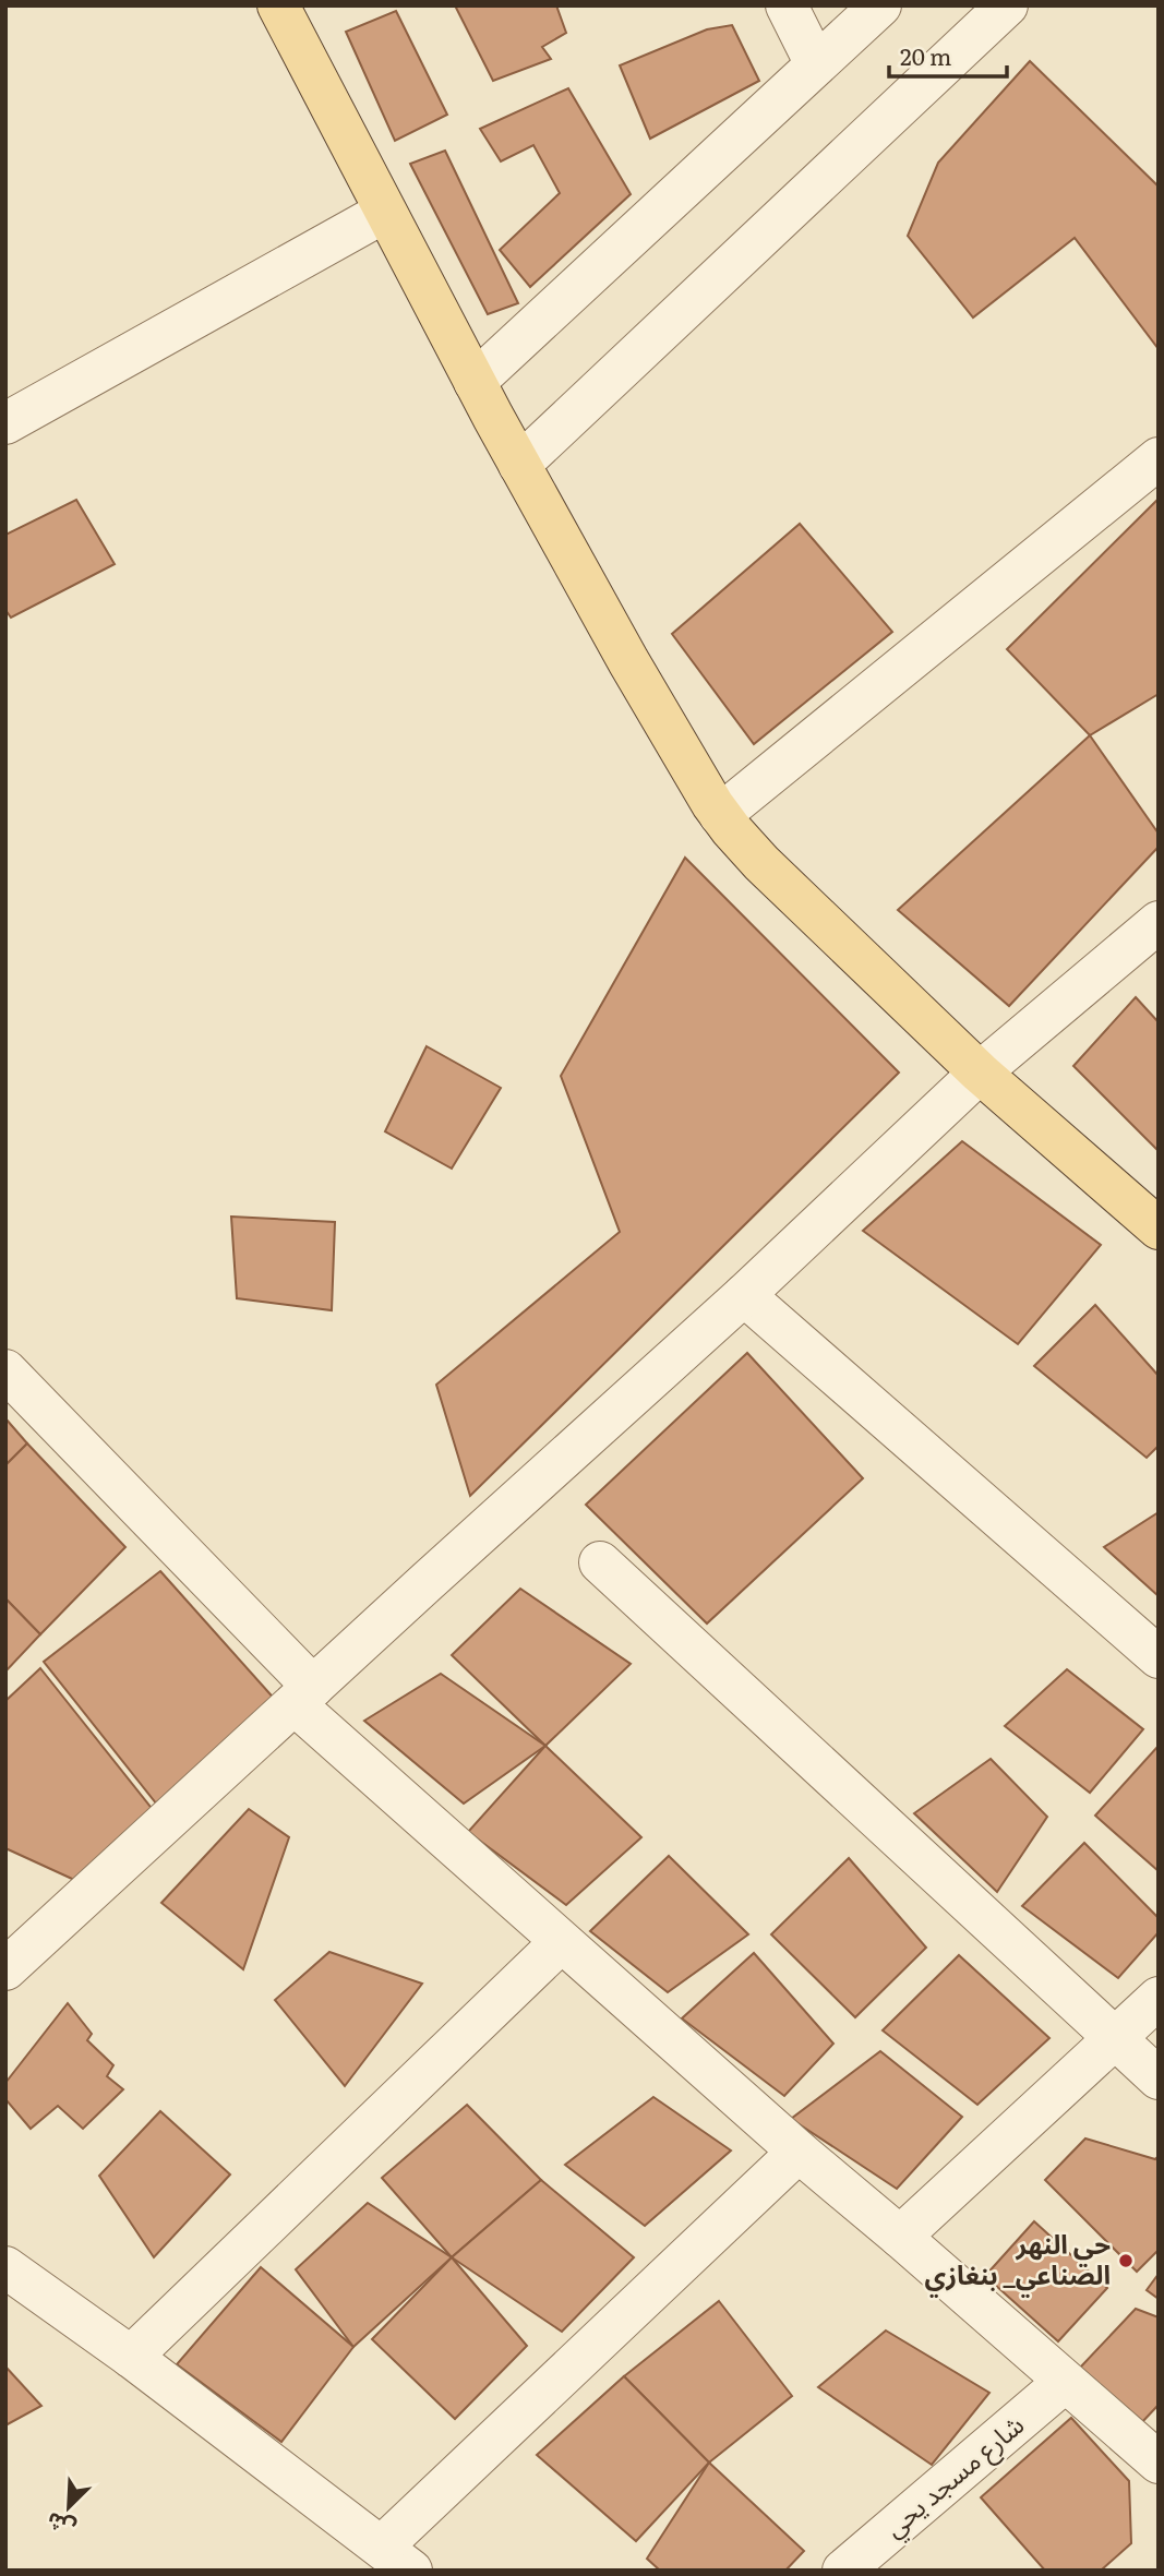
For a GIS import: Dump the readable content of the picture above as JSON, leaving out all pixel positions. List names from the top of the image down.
{
  "streets": {
    "street": ["شارع مسجد يحي"]
  },
  "places": ["حي النهر الصناعي_ بنغازي"],
  "scale_bar": "20 m",
  "north": "bottom left"
}
